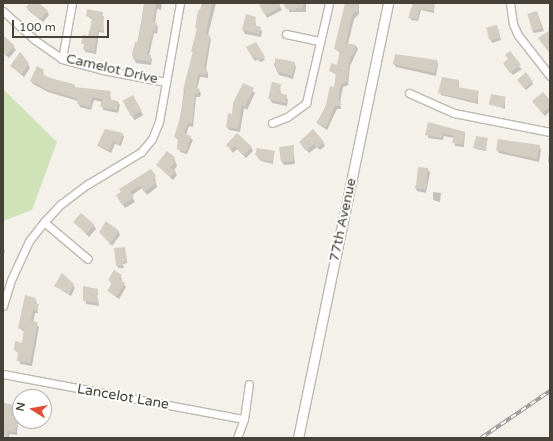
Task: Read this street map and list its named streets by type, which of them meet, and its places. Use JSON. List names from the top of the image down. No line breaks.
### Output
{"streets":{"street":["Camelot Drive","77th Avenue","Lancelot Lane"]},"scale_bar":"100 m","north":"left"}
